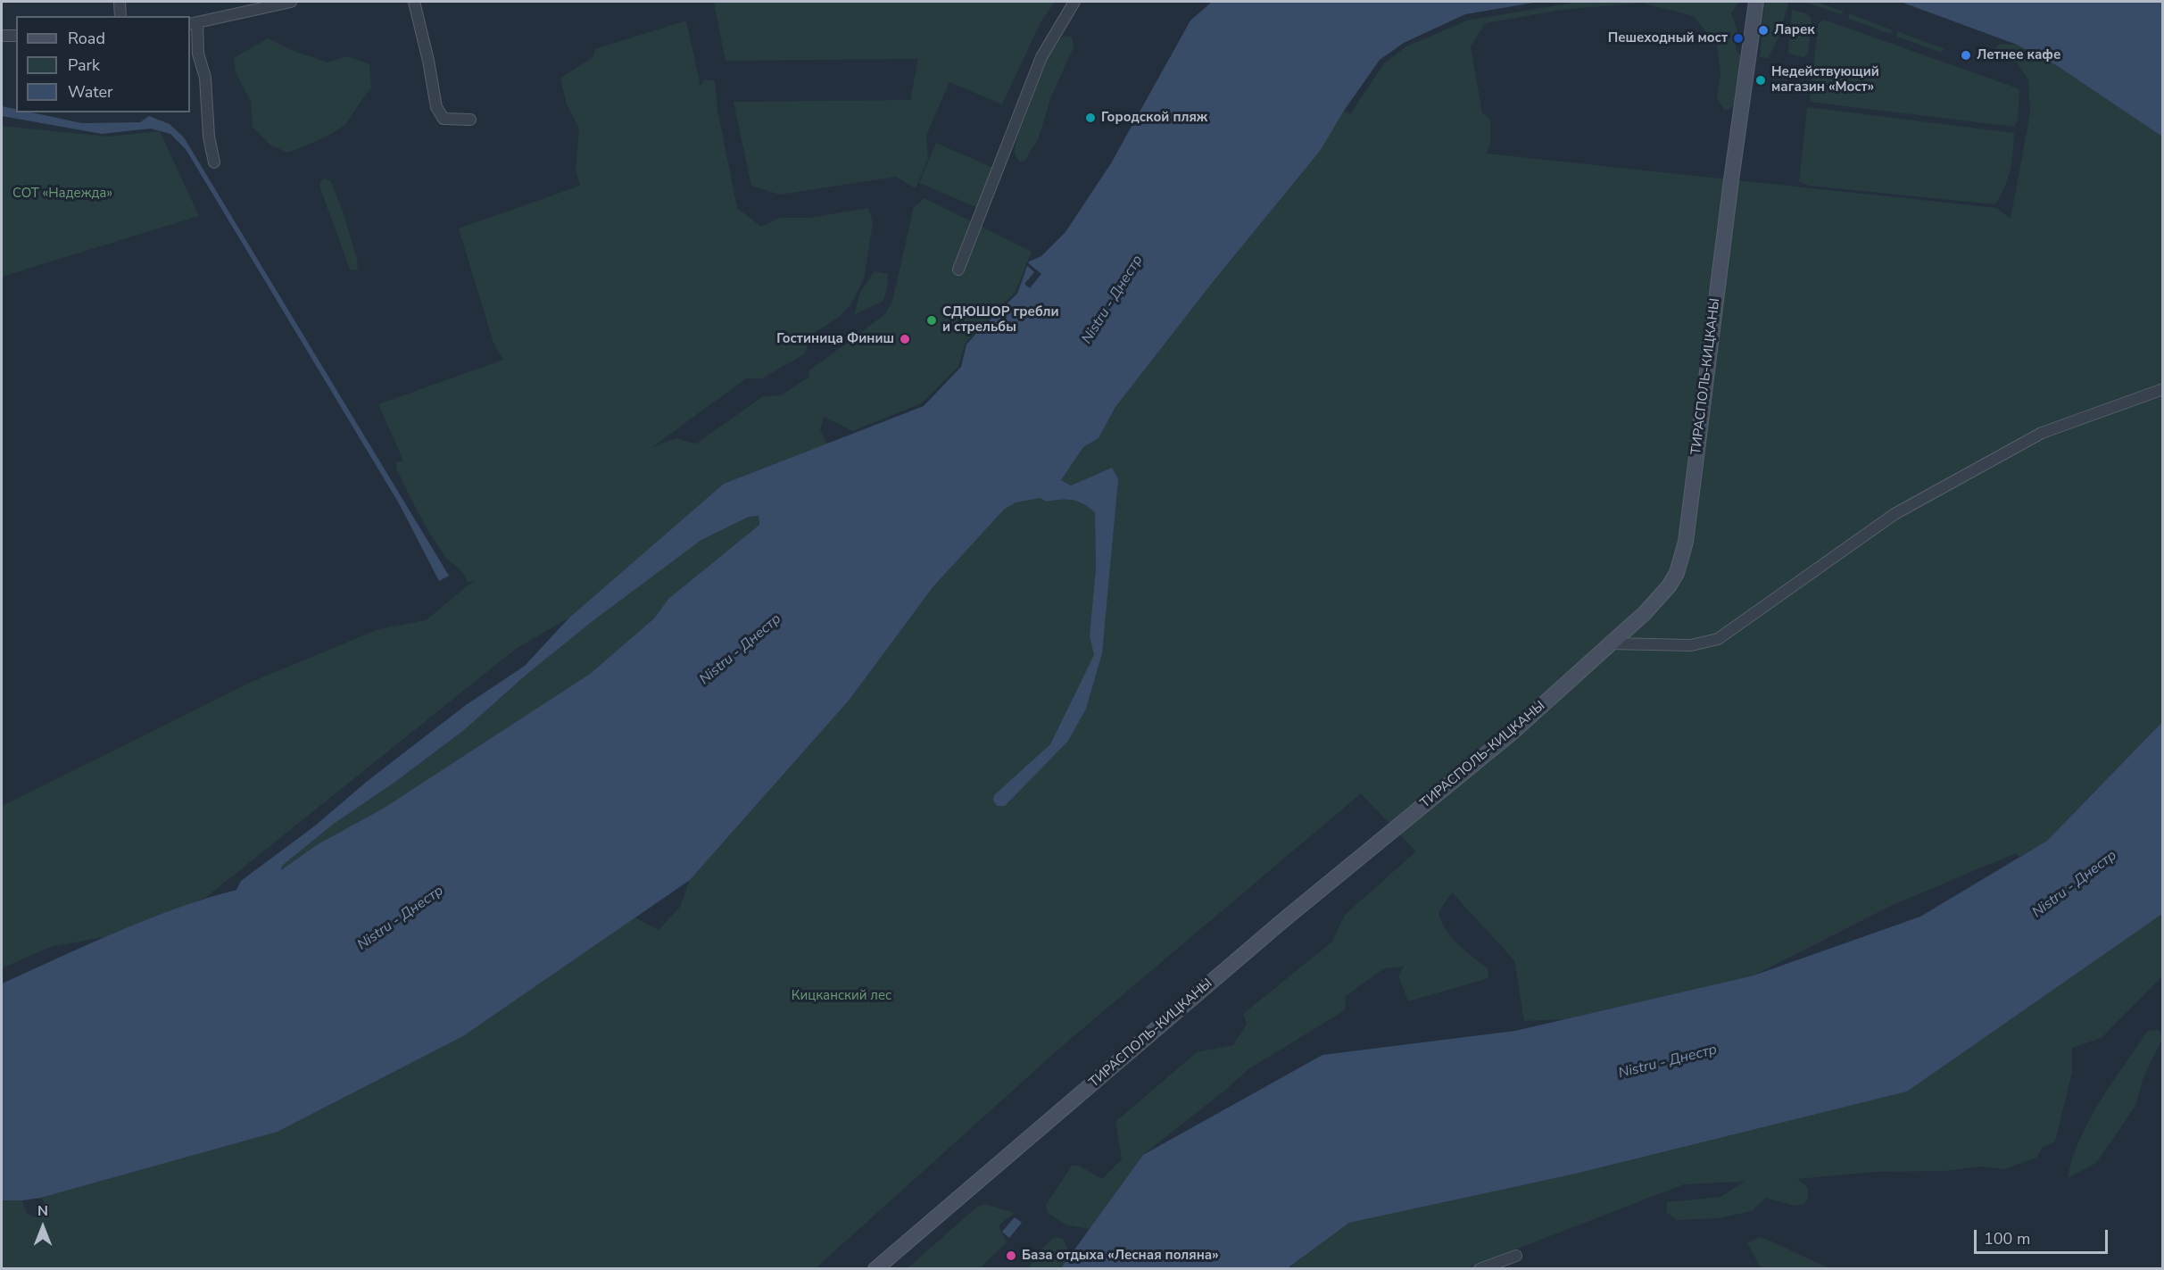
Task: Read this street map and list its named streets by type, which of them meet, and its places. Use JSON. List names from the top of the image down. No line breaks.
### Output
{"streets":{"street":["ТИРАСПОЛЬ-КИЦКАНЫ"]},"water":["Nistru - Днестр"],"parks":["СОТ «Надежда»","Кицканский лес"],"places":["Ларек","Пешеходный мост","Летнее кафе","Недействующий магазин «Мост»","Городской пляж","СДЮШОР гребли и стрельбы","Гостиница Финиш","База отдыха «Лесная поляна»"],"legend":["Road","Park","Water"],"scale_bar":"100 m","north":"top"}
